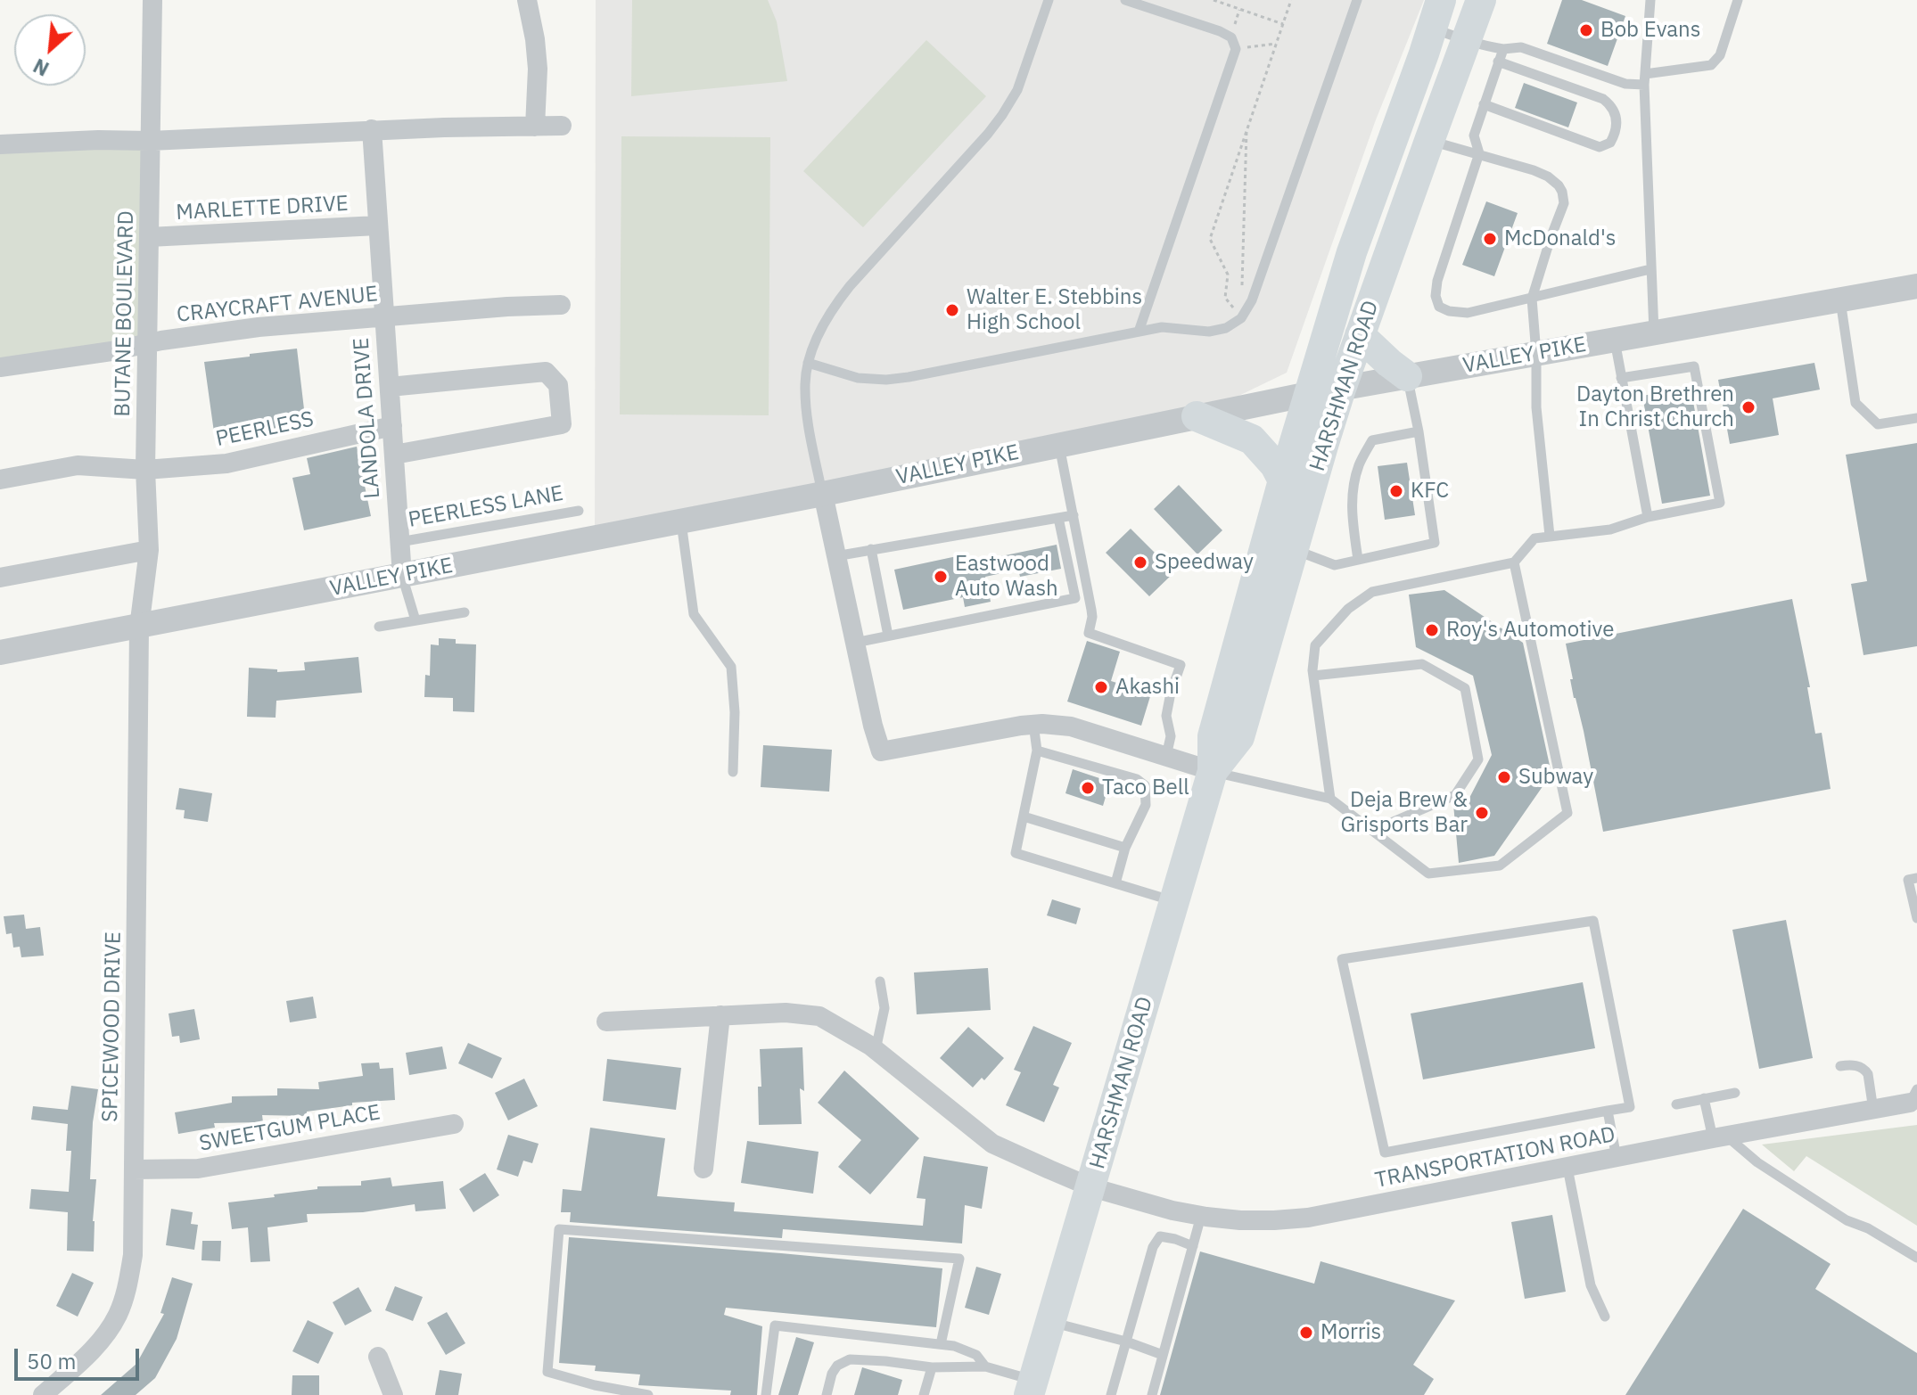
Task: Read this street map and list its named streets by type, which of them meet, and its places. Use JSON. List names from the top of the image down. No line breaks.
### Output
{"streets":{"main road":["HARSHMAN ROAD"],"street":["MARLETTE DRIVE","CRAYCRAFT AVENUE","BUTANE BOULEVARD","VALLEY PIKE","LANDOLA DRIVE","PEERLESS","SPICEWOOD DRIVE","SWEETGUM PLACE","TRANSPORTATION ROAD"],"lane":["PEERLESS LANE"]},"crossings":[["MARLETTE DRIVE","BUTANE BOULEVARD"],["MARLETTE DRIVE","LANDOLA DRIVE"],["CRAYCRAFT AVENUE","BUTANE BOULEVARD"],["CRAYCRAFT AVENUE","LANDOLA DRIVE"],["BUTANE BOULEVARD","VALLEY PIKE"],["BUTANE BOULEVARD","PEERLESS"],["BUTANE BOULEVARD","SPICEWOOD DRIVE"],["VALLEY PIKE","HARSHMAN ROAD"],["VALLEY PIKE","LANDOLA DRIVE"],["VALLEY PIKE","SPICEWOOD DRIVE"],["HARSHMAN ROAD","TRANSPORTATION ROAD"],["LANDOLA DRIVE","PEERLESS"],["LANDOLA DRIVE","PEERLESS LANE"],["SPICEWOOD DRIVE","SWEETGUM PLACE"]],"places":["Bob Evans","McDonald's","Walter E. Stebbins High School","Dayton Brethren In Christ Church","KFC","Speedway","Eastwood Auto Wash","Roy's Automotive","Akashi","Subway","Taco Bell","Deja Brew & Grisports Bar","Morris"],"scale_bar":"50 m","north":"bottom left"}
